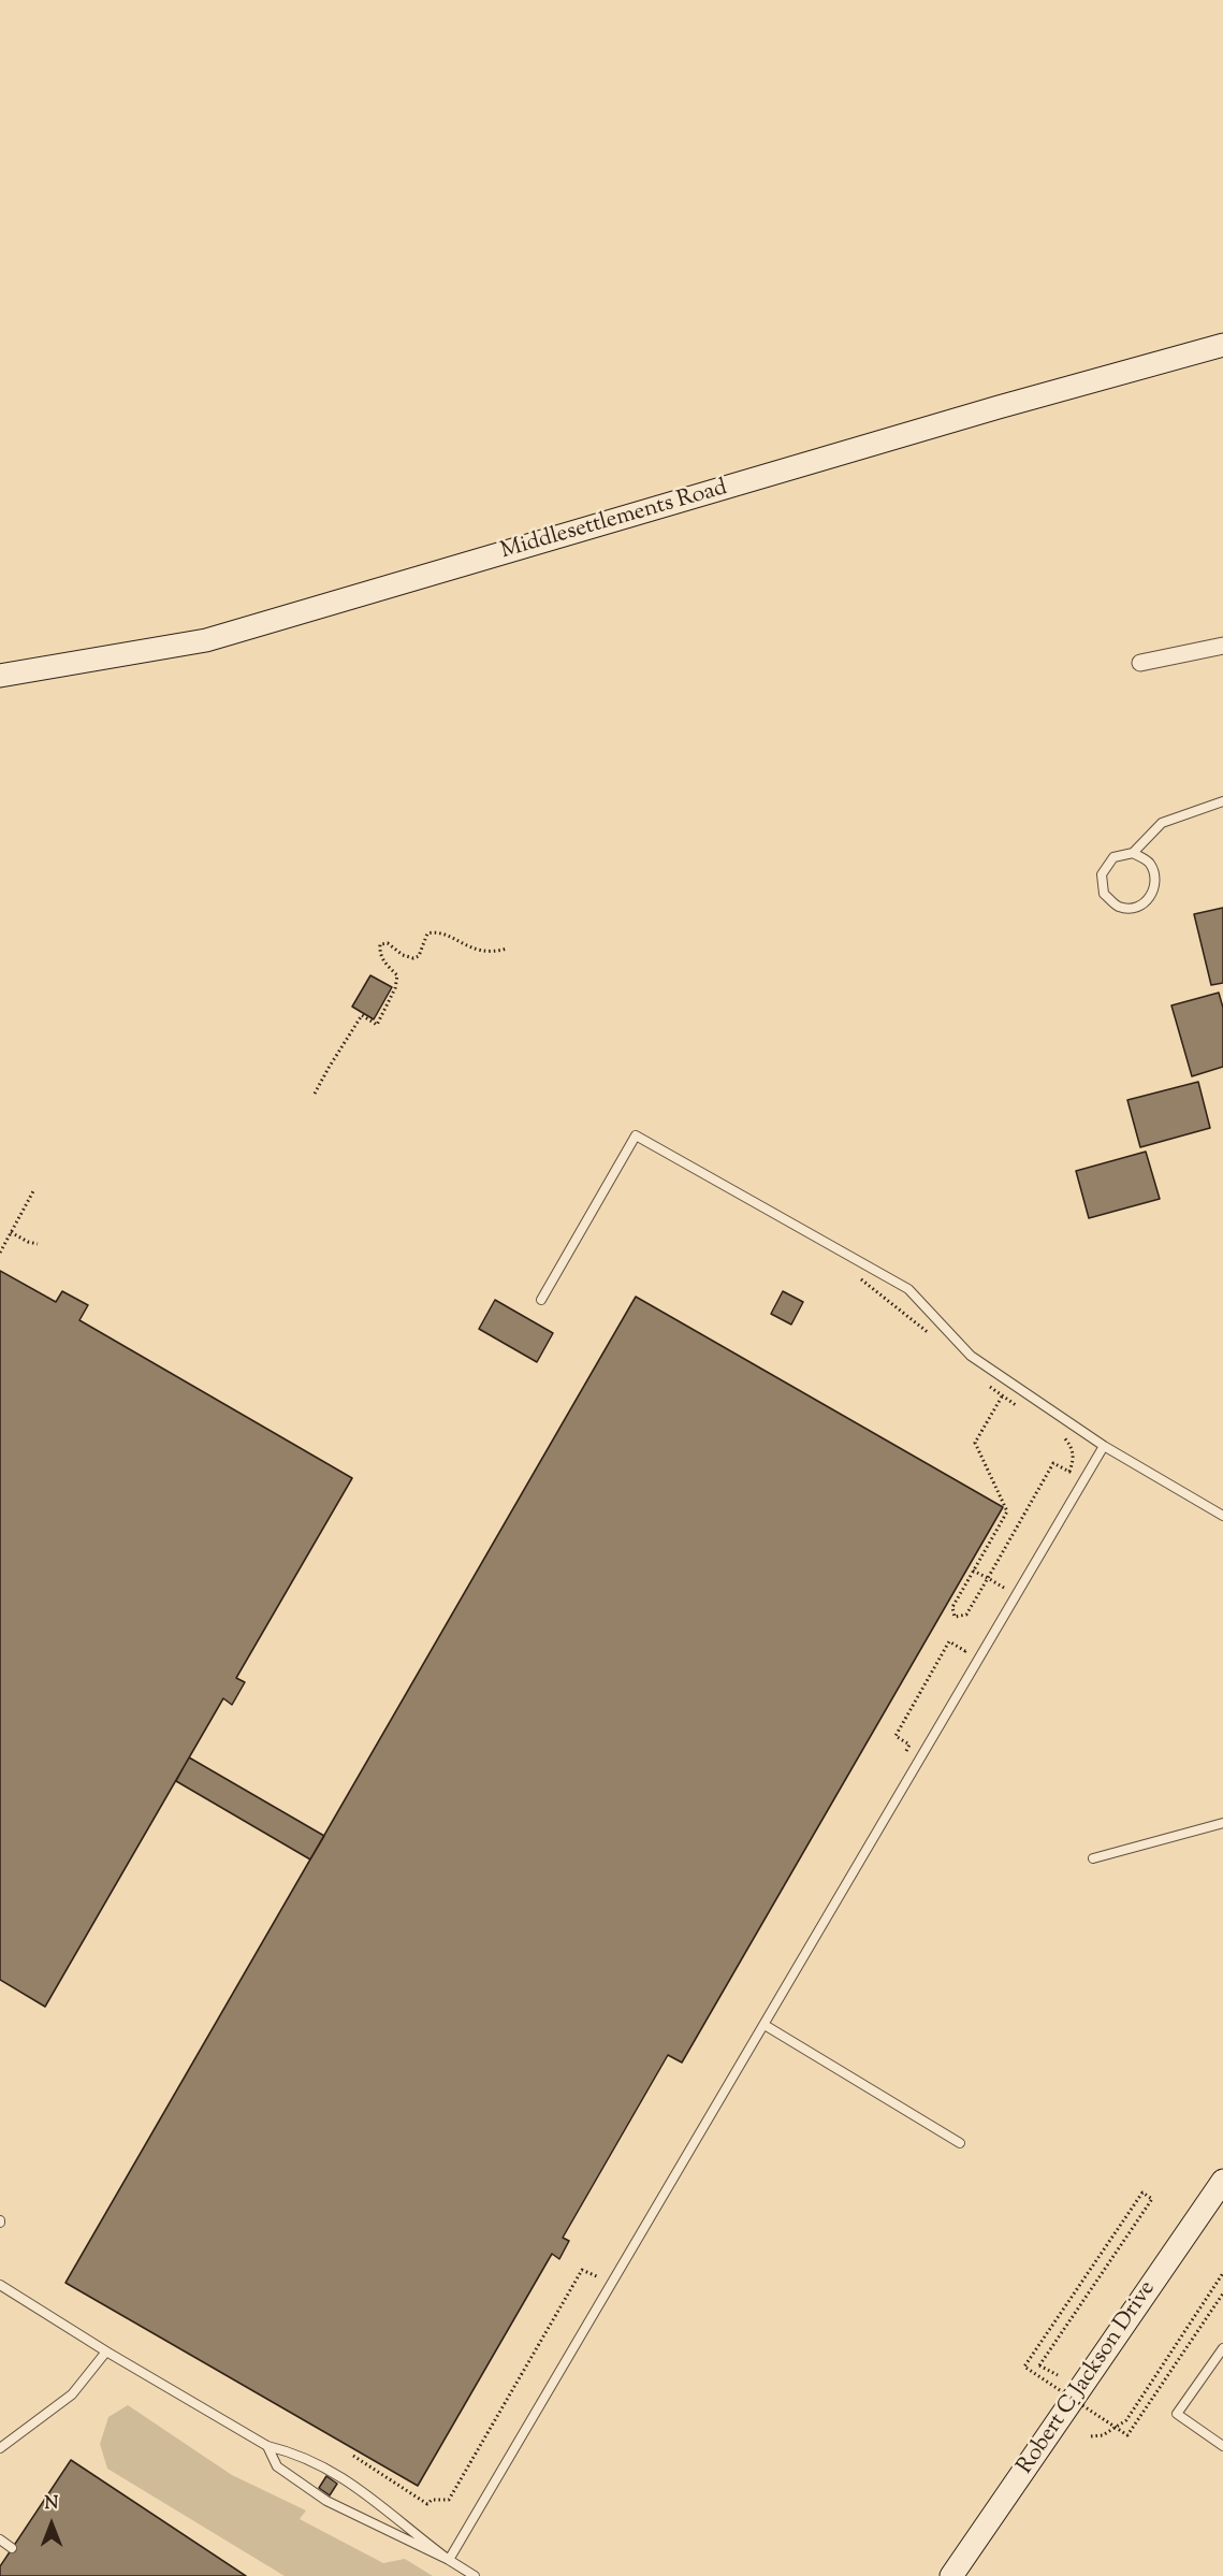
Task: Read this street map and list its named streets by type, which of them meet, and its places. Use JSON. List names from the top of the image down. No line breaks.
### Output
{"streets":{"street":["Middlesettlements Road","Robert C Jackson Drive"]},"north":"top"}
